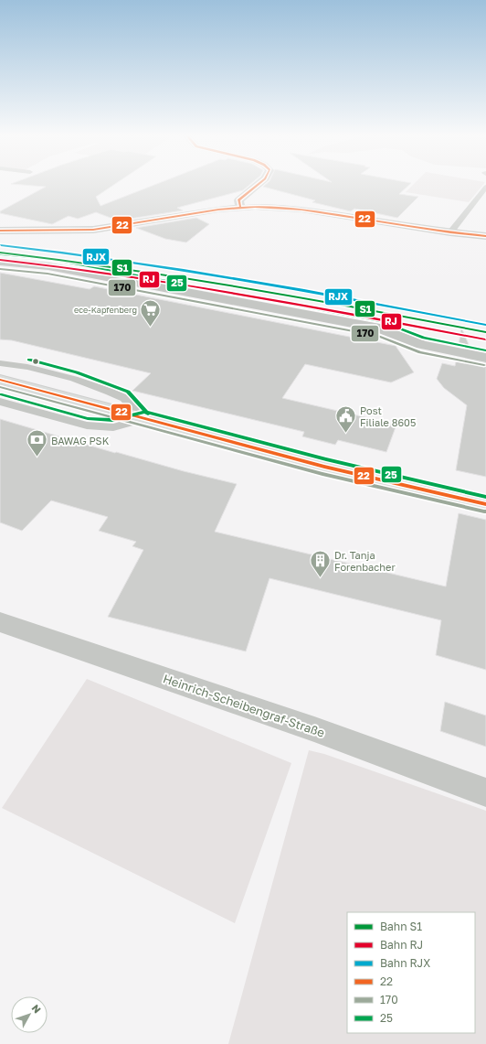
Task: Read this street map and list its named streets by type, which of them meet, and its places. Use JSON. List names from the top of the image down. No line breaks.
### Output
{"streets":{"street":["Heinrich-Scheibengraf-Straße"]},"places":{"supermarket":["ece-Kapfenberg"],"public building":["Post Filiale 8605"],"bank":["BAWAG PSK"],"building":["Dr. Tanja Forenbacher"]},"lines":["transit line 22","rail line RJX","rail line S1","transit line 25","rail line RJ","transit line 170"],"legend":["Bahn S1","Bahn RJ","Bahn RJX","22","170","25"],"north":"top right"}
